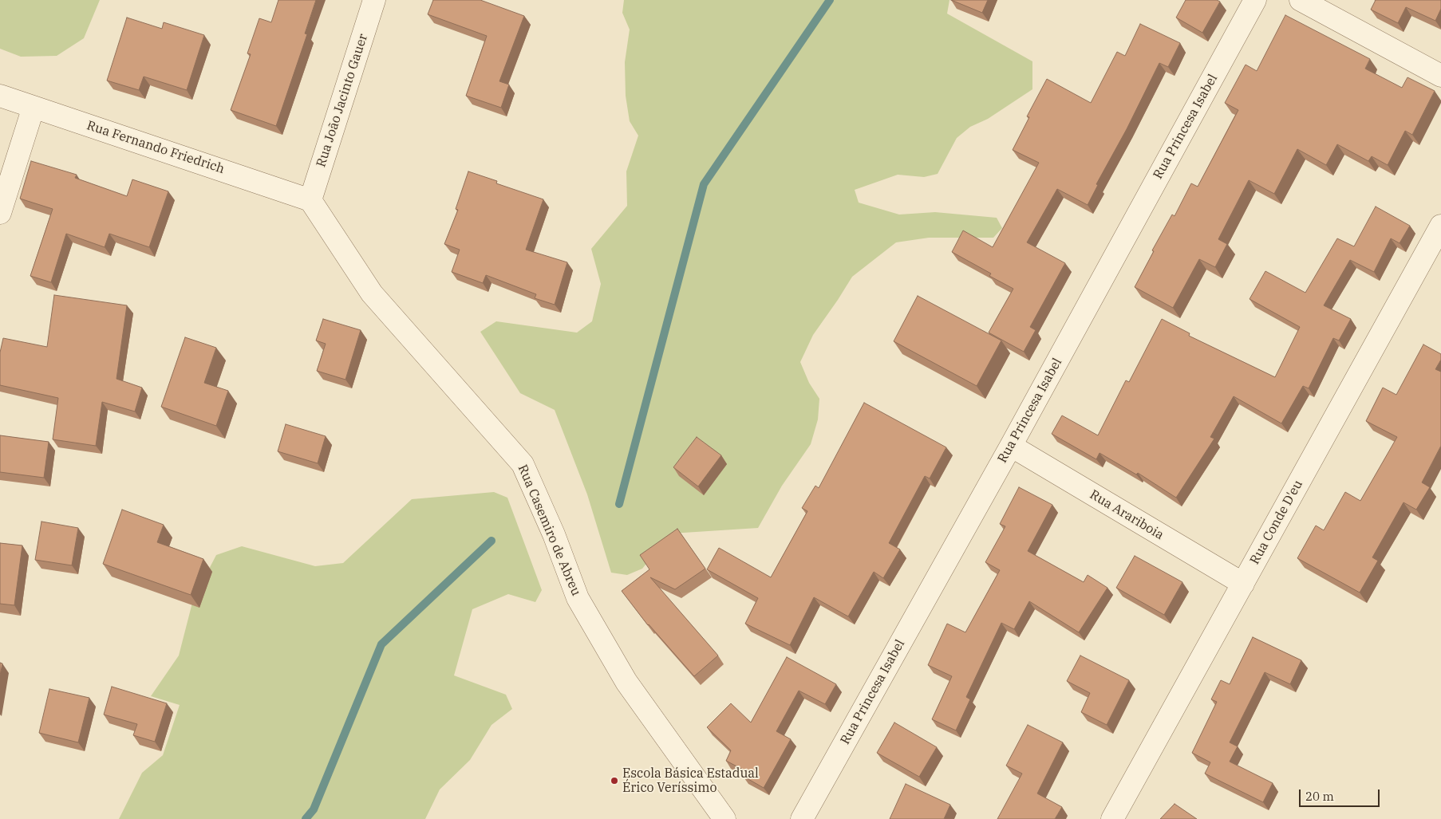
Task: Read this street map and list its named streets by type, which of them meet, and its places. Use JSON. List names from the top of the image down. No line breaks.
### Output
{"streets":{"street":["Rua João Jacinto Gauer","Rua Princesa Isabel","Rua Fernando Friedrich","Rua Arariboia","Rua Conde D'eu","Rua Casemiro de Abreu"]},"crossings":[["Rua João Jacinto Gauer","Rua Fernando Friedrich"],["Rua João Jacinto Gauer","Rua Casemiro de Abreu"],["Rua Princesa Isabel","Rua Arariboia"],["Rua Fernando Friedrich","Rua Casemiro de Abreu"],["Rua Arariboia","Rua Conde D'eu"]],"places":["Escola Básica Estadual Érico Veríssimo"],"scale_bar":"20 m"}
